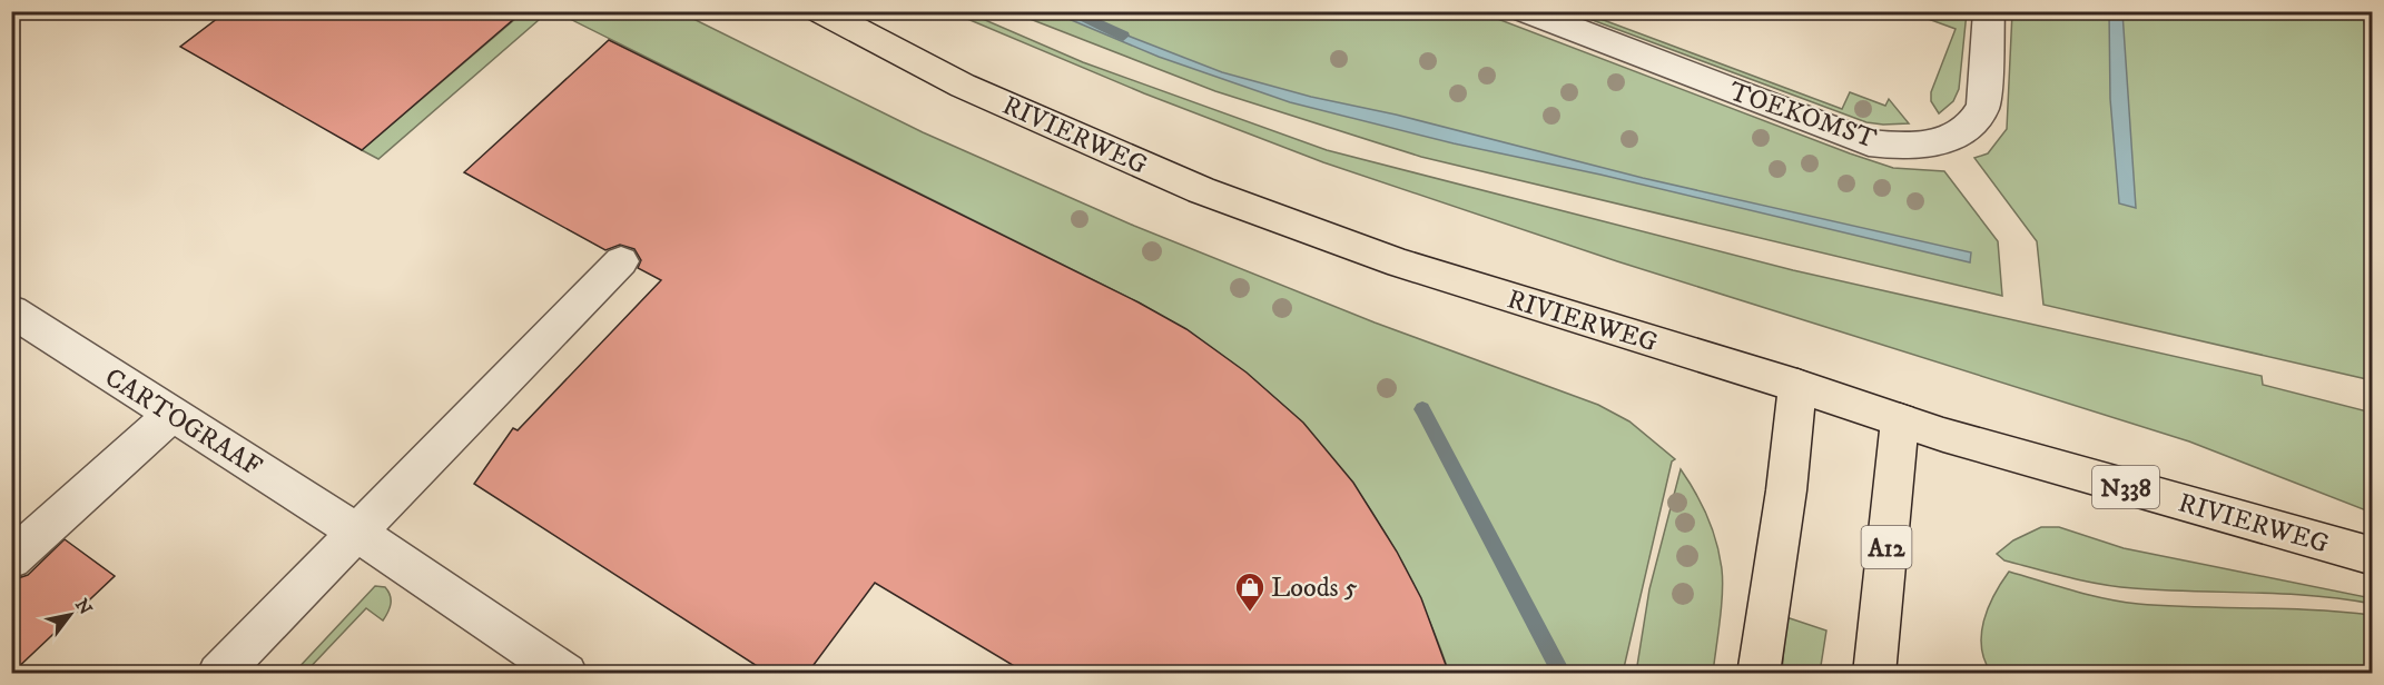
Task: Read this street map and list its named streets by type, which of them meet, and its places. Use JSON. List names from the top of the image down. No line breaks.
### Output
{"streets":{"main road":["RIVIERWEG","N338","A12"],"street":["TOEKOMST","CARTOGRAAF"]},"crossings":[["RIVIERWEG","A12"]],"places":{"shop":["Loods 5"]},"north":"top right"}
